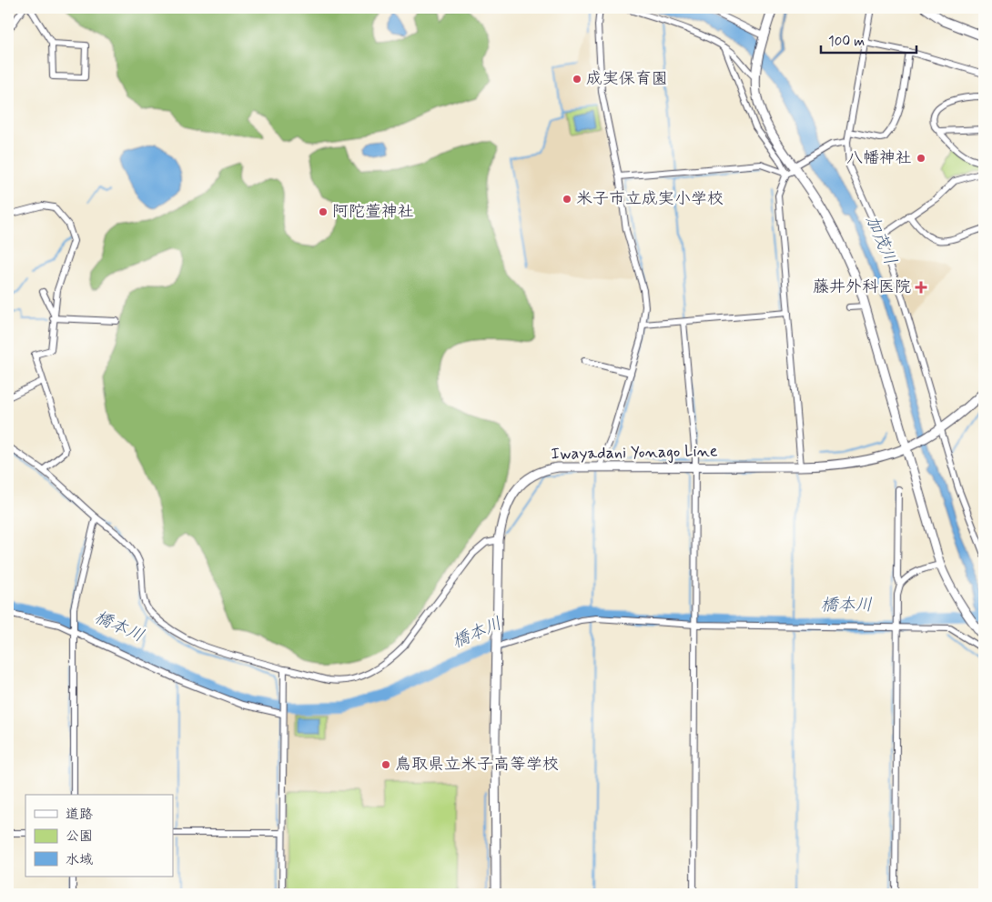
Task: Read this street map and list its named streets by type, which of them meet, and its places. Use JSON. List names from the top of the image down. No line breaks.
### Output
{"streets":{"main road":["Iwayadani Yonago Line"]},"water":["加茂川","橋本川"],"places":{"other":["成実保育園","八幡神社","米子市立成実小学校","阿陀萱神社","鳥取県立米子高等学校"],"health":["藤井外科医院"]},"legend":["道路","公園","水域"],"scale_bar":"100 m"}
